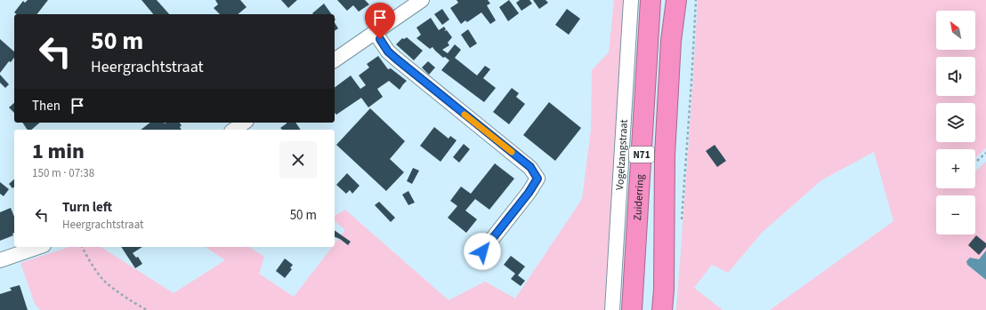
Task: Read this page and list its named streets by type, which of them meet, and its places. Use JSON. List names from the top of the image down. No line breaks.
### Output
{"streets":{"highway":["N71","Zuiderring"],"street":["Vogelzangstraat"]},"north":"top left","page":{"map_buttons":["+","−"],"turn":["50 m","Heergrachtstraat"],"then":"Then","heading":["1 min","150 m · 07:38"],"list":[{"name":"Turn left","note":"Heergrachtstraat","value":"50 m"}]}}
